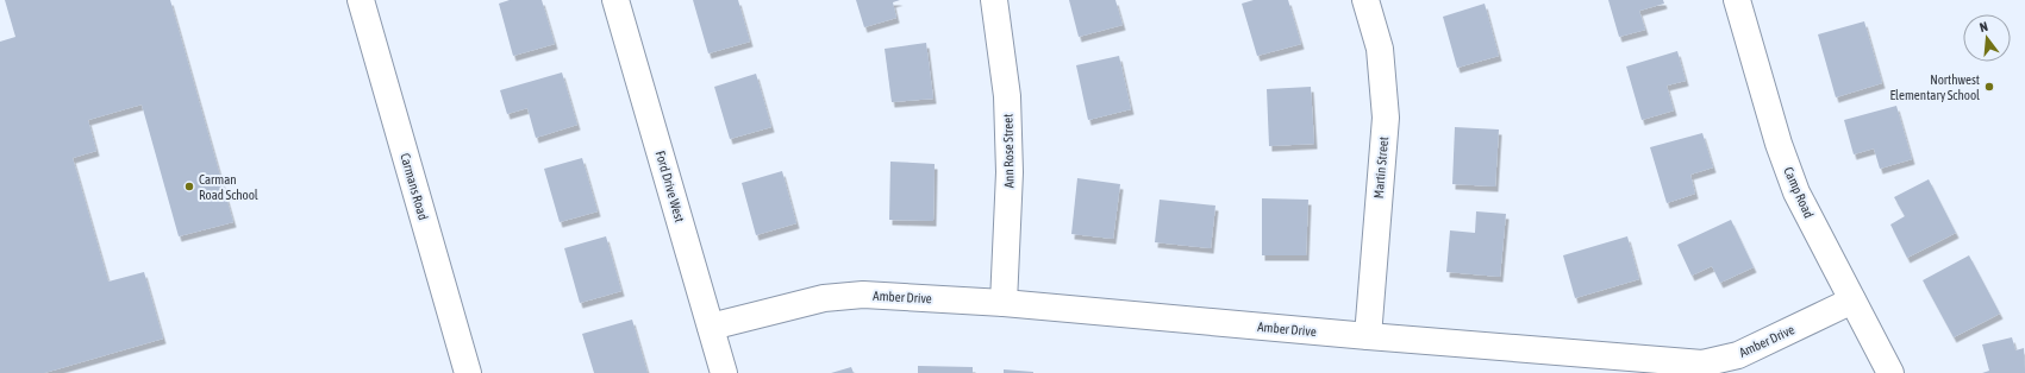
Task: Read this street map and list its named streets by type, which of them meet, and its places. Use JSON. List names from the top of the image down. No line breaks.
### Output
{"streets":{"street":["Ann Rose Street","Martin Street","Carmans Road","Ford Drive West","Camp Road","Amber Drive"]},"crossings":[["Ann Rose Street","Amber Drive"],["Martin Street","Amber Drive"],["Ford Drive West","Amber Drive"],["Camp Road","Amber Drive"]],"places":["Northwest Elementary School","Carman Road School"],"north":"top"}
